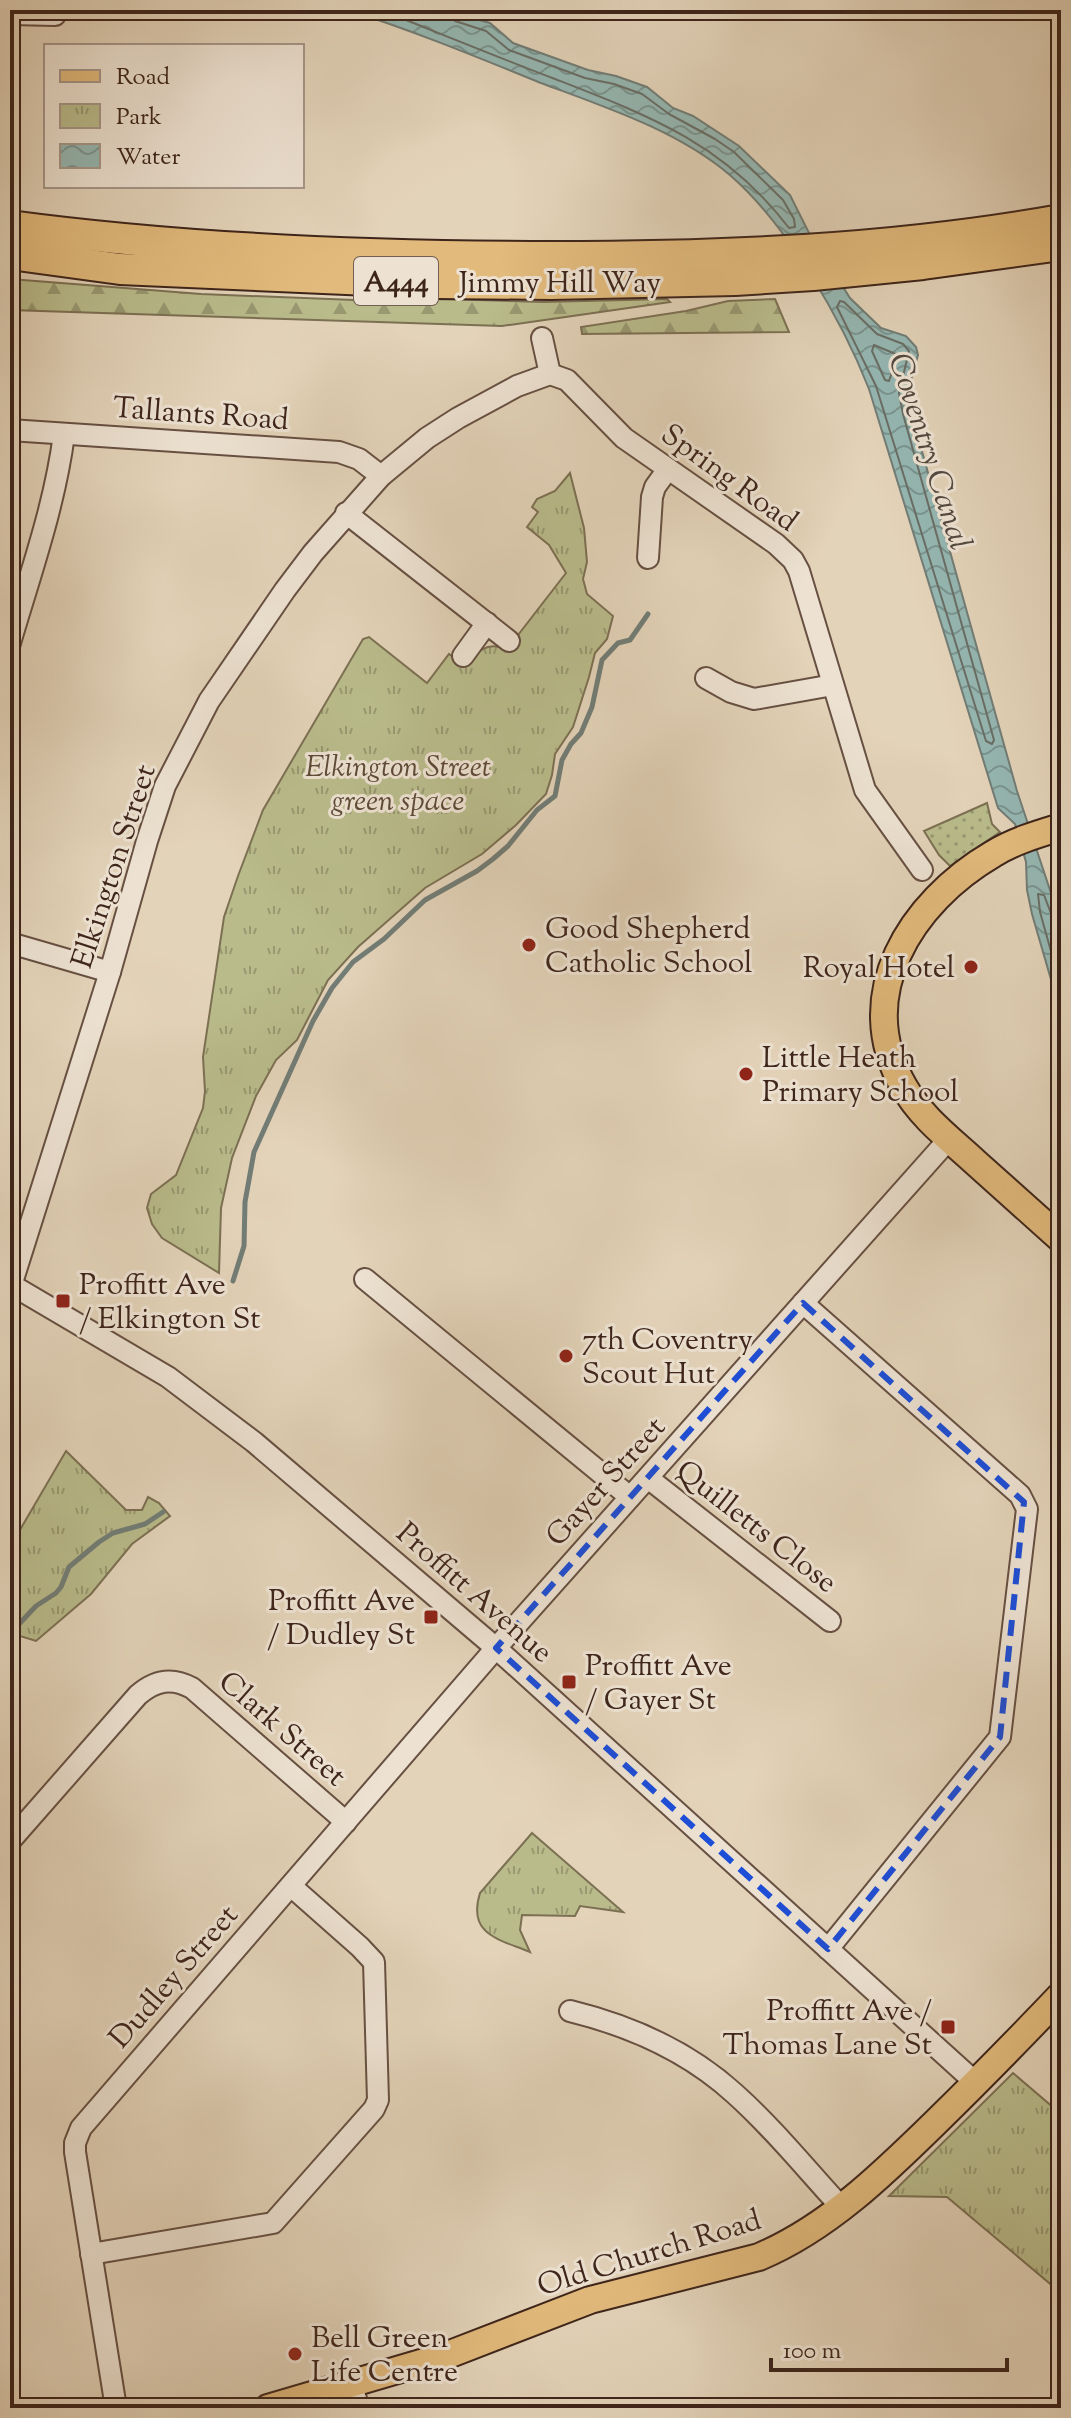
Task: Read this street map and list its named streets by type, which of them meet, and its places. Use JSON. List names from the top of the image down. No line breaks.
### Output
{"streets":{"highway":["A444","Jimmy Hill Way"],"main road":["Old Church Road"],"street":["Tallants Road","Spring Road","Elkington Street","Gayer Street","Quilletts Close","Proffitt Avenue","Clark Street","Dudley Street"]},"crossings":[["Tallants Road","Elkington Street"],["Spring Road","Elkington Street"],["Elkington Street","Proffitt Avenue"],["Gayer Street","Quilletts Close"],["Gayer Street","Proffitt Avenue"],["Gayer Street","Dudley Street"],["Proffitt Avenue","Dudley Street"],["Proffitt Avenue","Old Church Road"],["Clark Street","Dudley Street"]],"water":["Coventry Canal"],"parks":["Elkington Street green space"],"places":{"other":["Good Shepherd Catholic School","Royal Hotel","Little Heath Primary School","7th Coventry Scout Hut","Bell Green Life Centre"],"transit":["Proffitt Ave / Elkington St","Proffitt Ave / Dudley St","Proffitt Ave / Gayer St","Proffitt Ave / Thomas Lane St"]},"legend":["Road","Park","Water"],"scale_bar":"100 m"}
